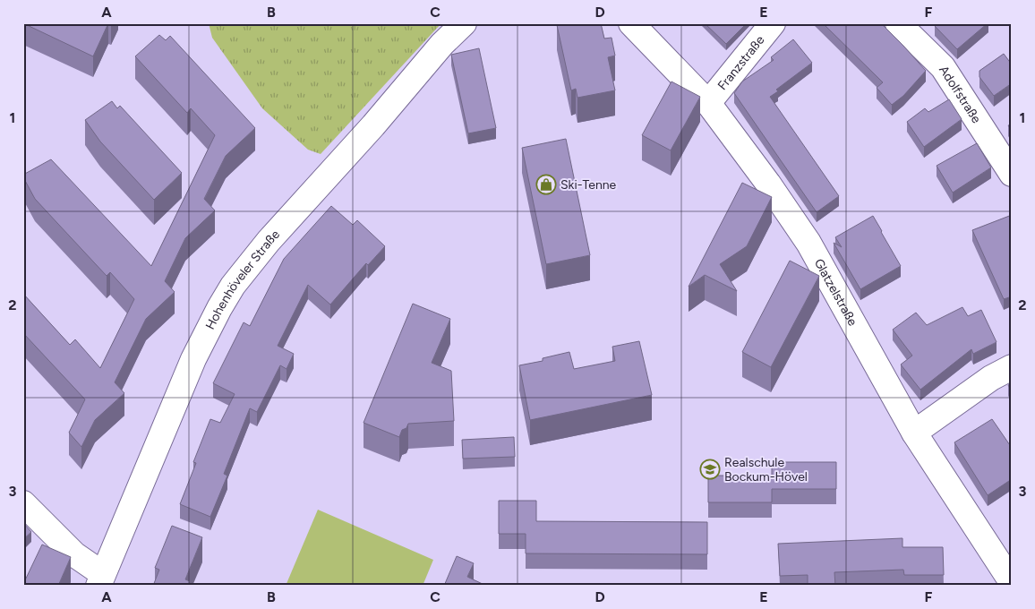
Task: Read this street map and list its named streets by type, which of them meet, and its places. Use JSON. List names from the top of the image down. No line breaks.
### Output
{"streets":{"street":["Franzstraße","Adolfstraße","Hohenhöveler Straße","Glatzelstraße"]},"crossings":[["Franzstraße","Glatzelstraße"]],"places":{"shop":["Ski-Tenne"],"school or university":["Realschule Bockum-Hövel"]},"grid":{"columns":["A","B","C","D","E","F"],"rows":["1","2","3"]}}
